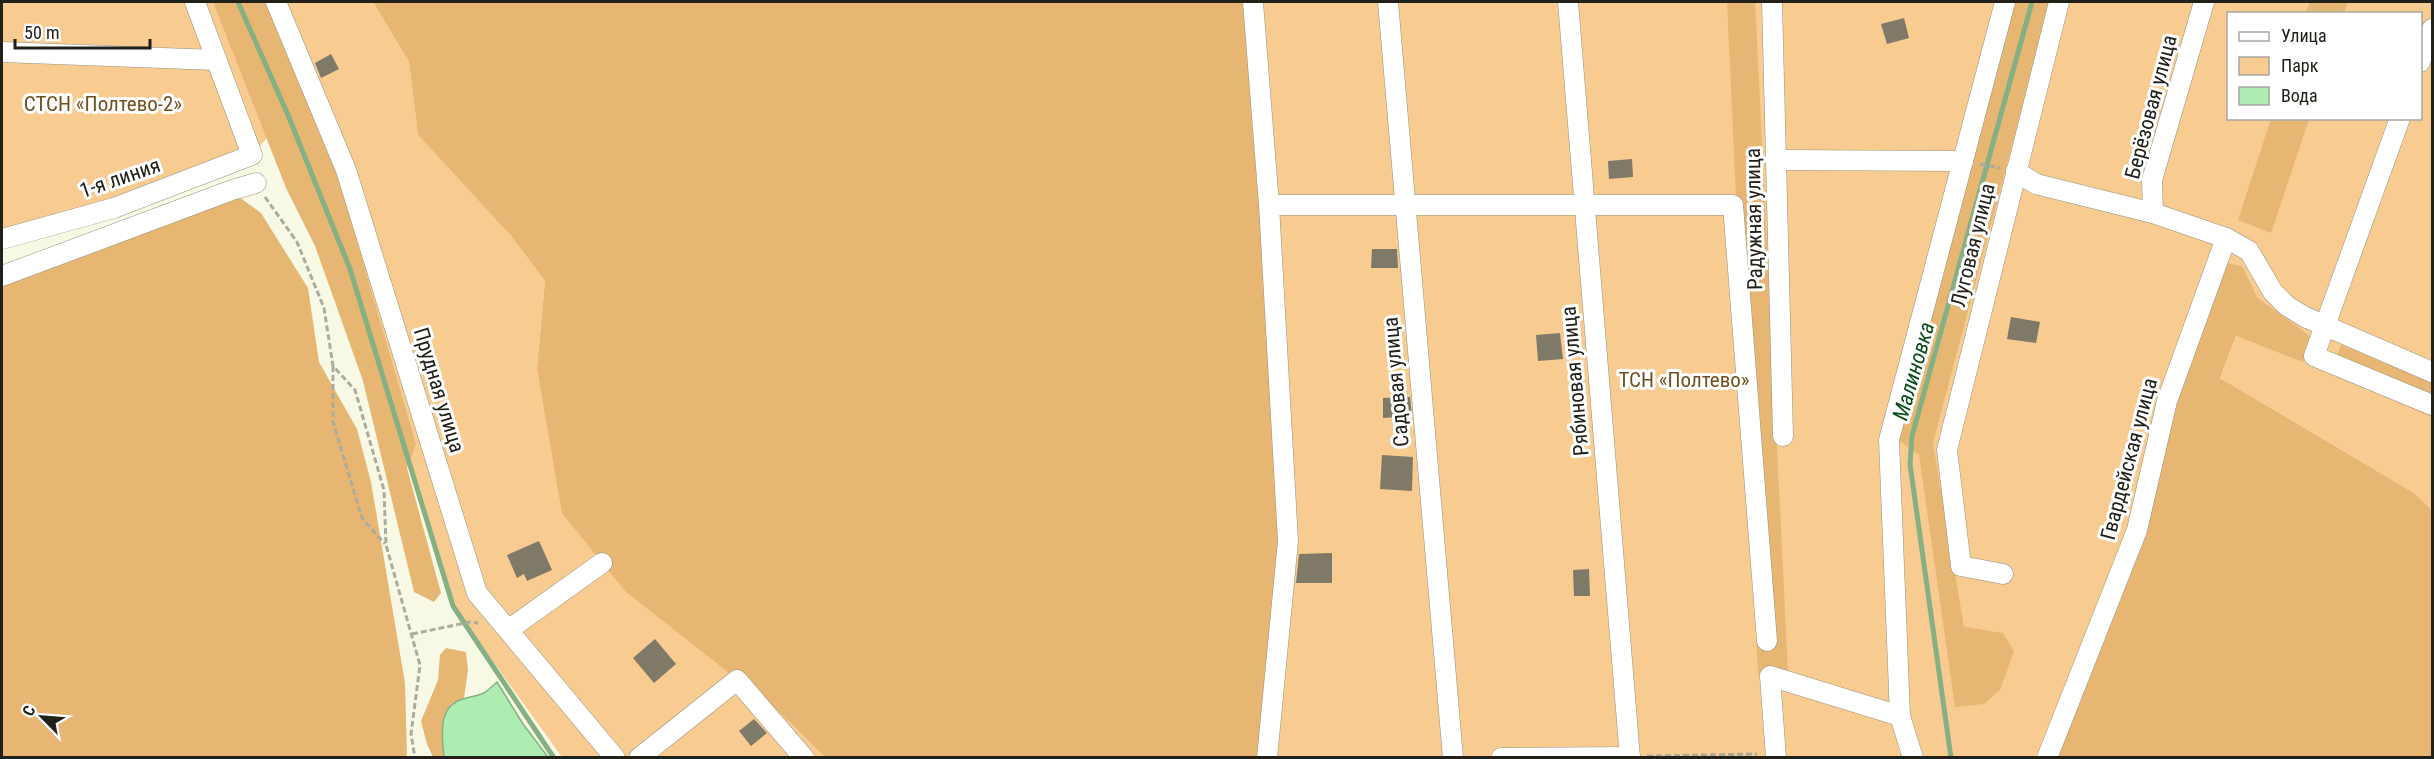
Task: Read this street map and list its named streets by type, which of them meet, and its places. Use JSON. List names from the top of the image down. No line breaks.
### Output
{"streets":{"street":["Берёзовая улица","1-я линия","Радужная улица","Луговая улица","Рябиновая улица","Садовая улица","Прудная улица","Гвардейская улица"]},"water":["Малиновка"],"parks":["СТСН «Полтево-2»","ТСН «Полтево»"],"legend":["Улица","Парк","Вода"],"scale_bar":"50 m","north":"top left"}
